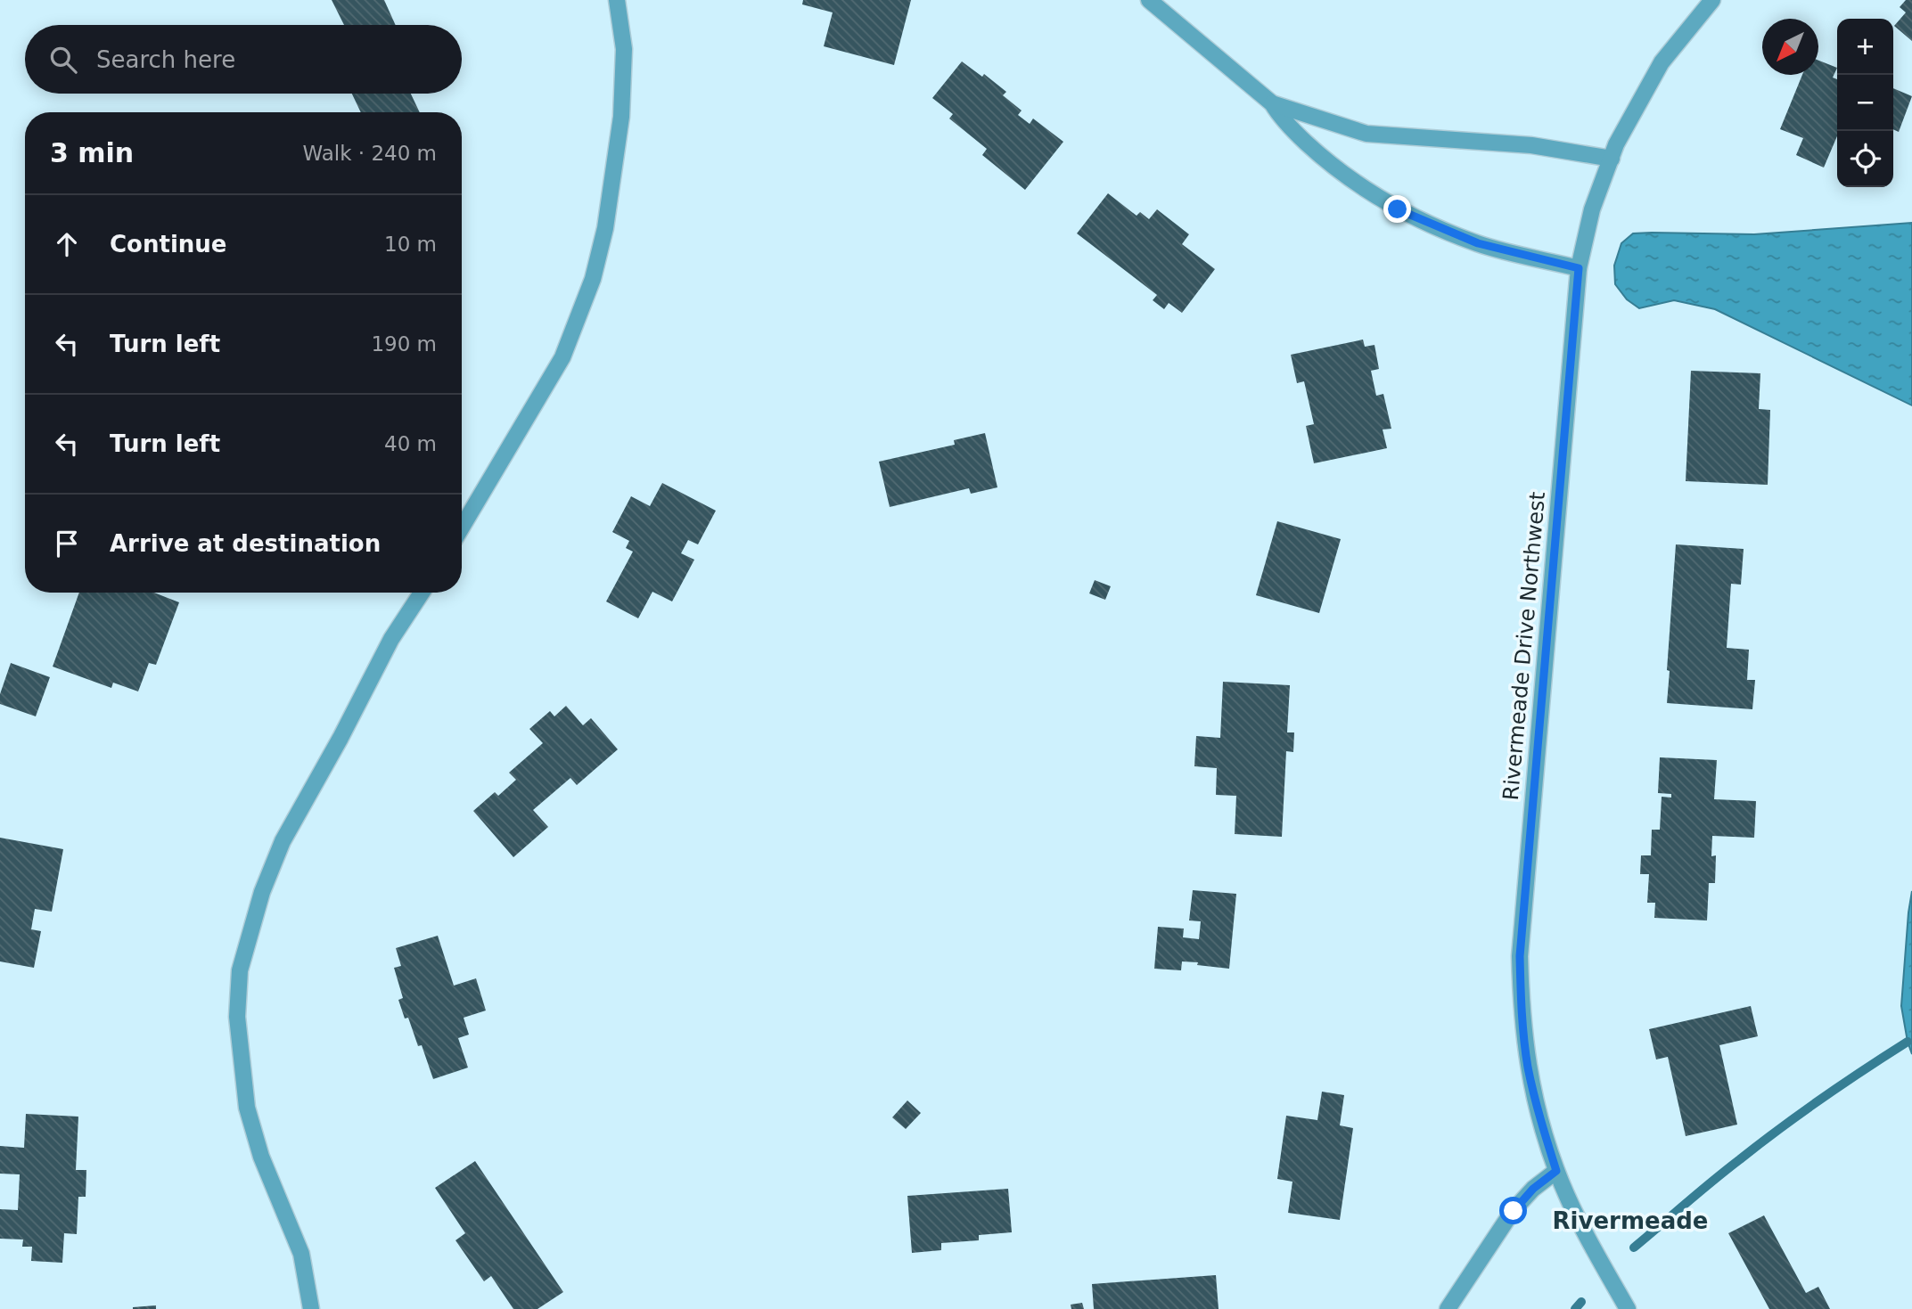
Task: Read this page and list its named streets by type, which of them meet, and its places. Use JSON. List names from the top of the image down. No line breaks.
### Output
{"streets":{"street":["Rivermeade Drive Northwest"]},"districts":["Rivermeade"],"north":"bottom left","page":{"map_buttons":["+","−"],"search":"Search here","heading":["3 min","Walk · 240 m"],"list":[["Continue","10 m"],["Turn left","190 m"],["Turn left","40 m"],"Arrive at destination"]}}
